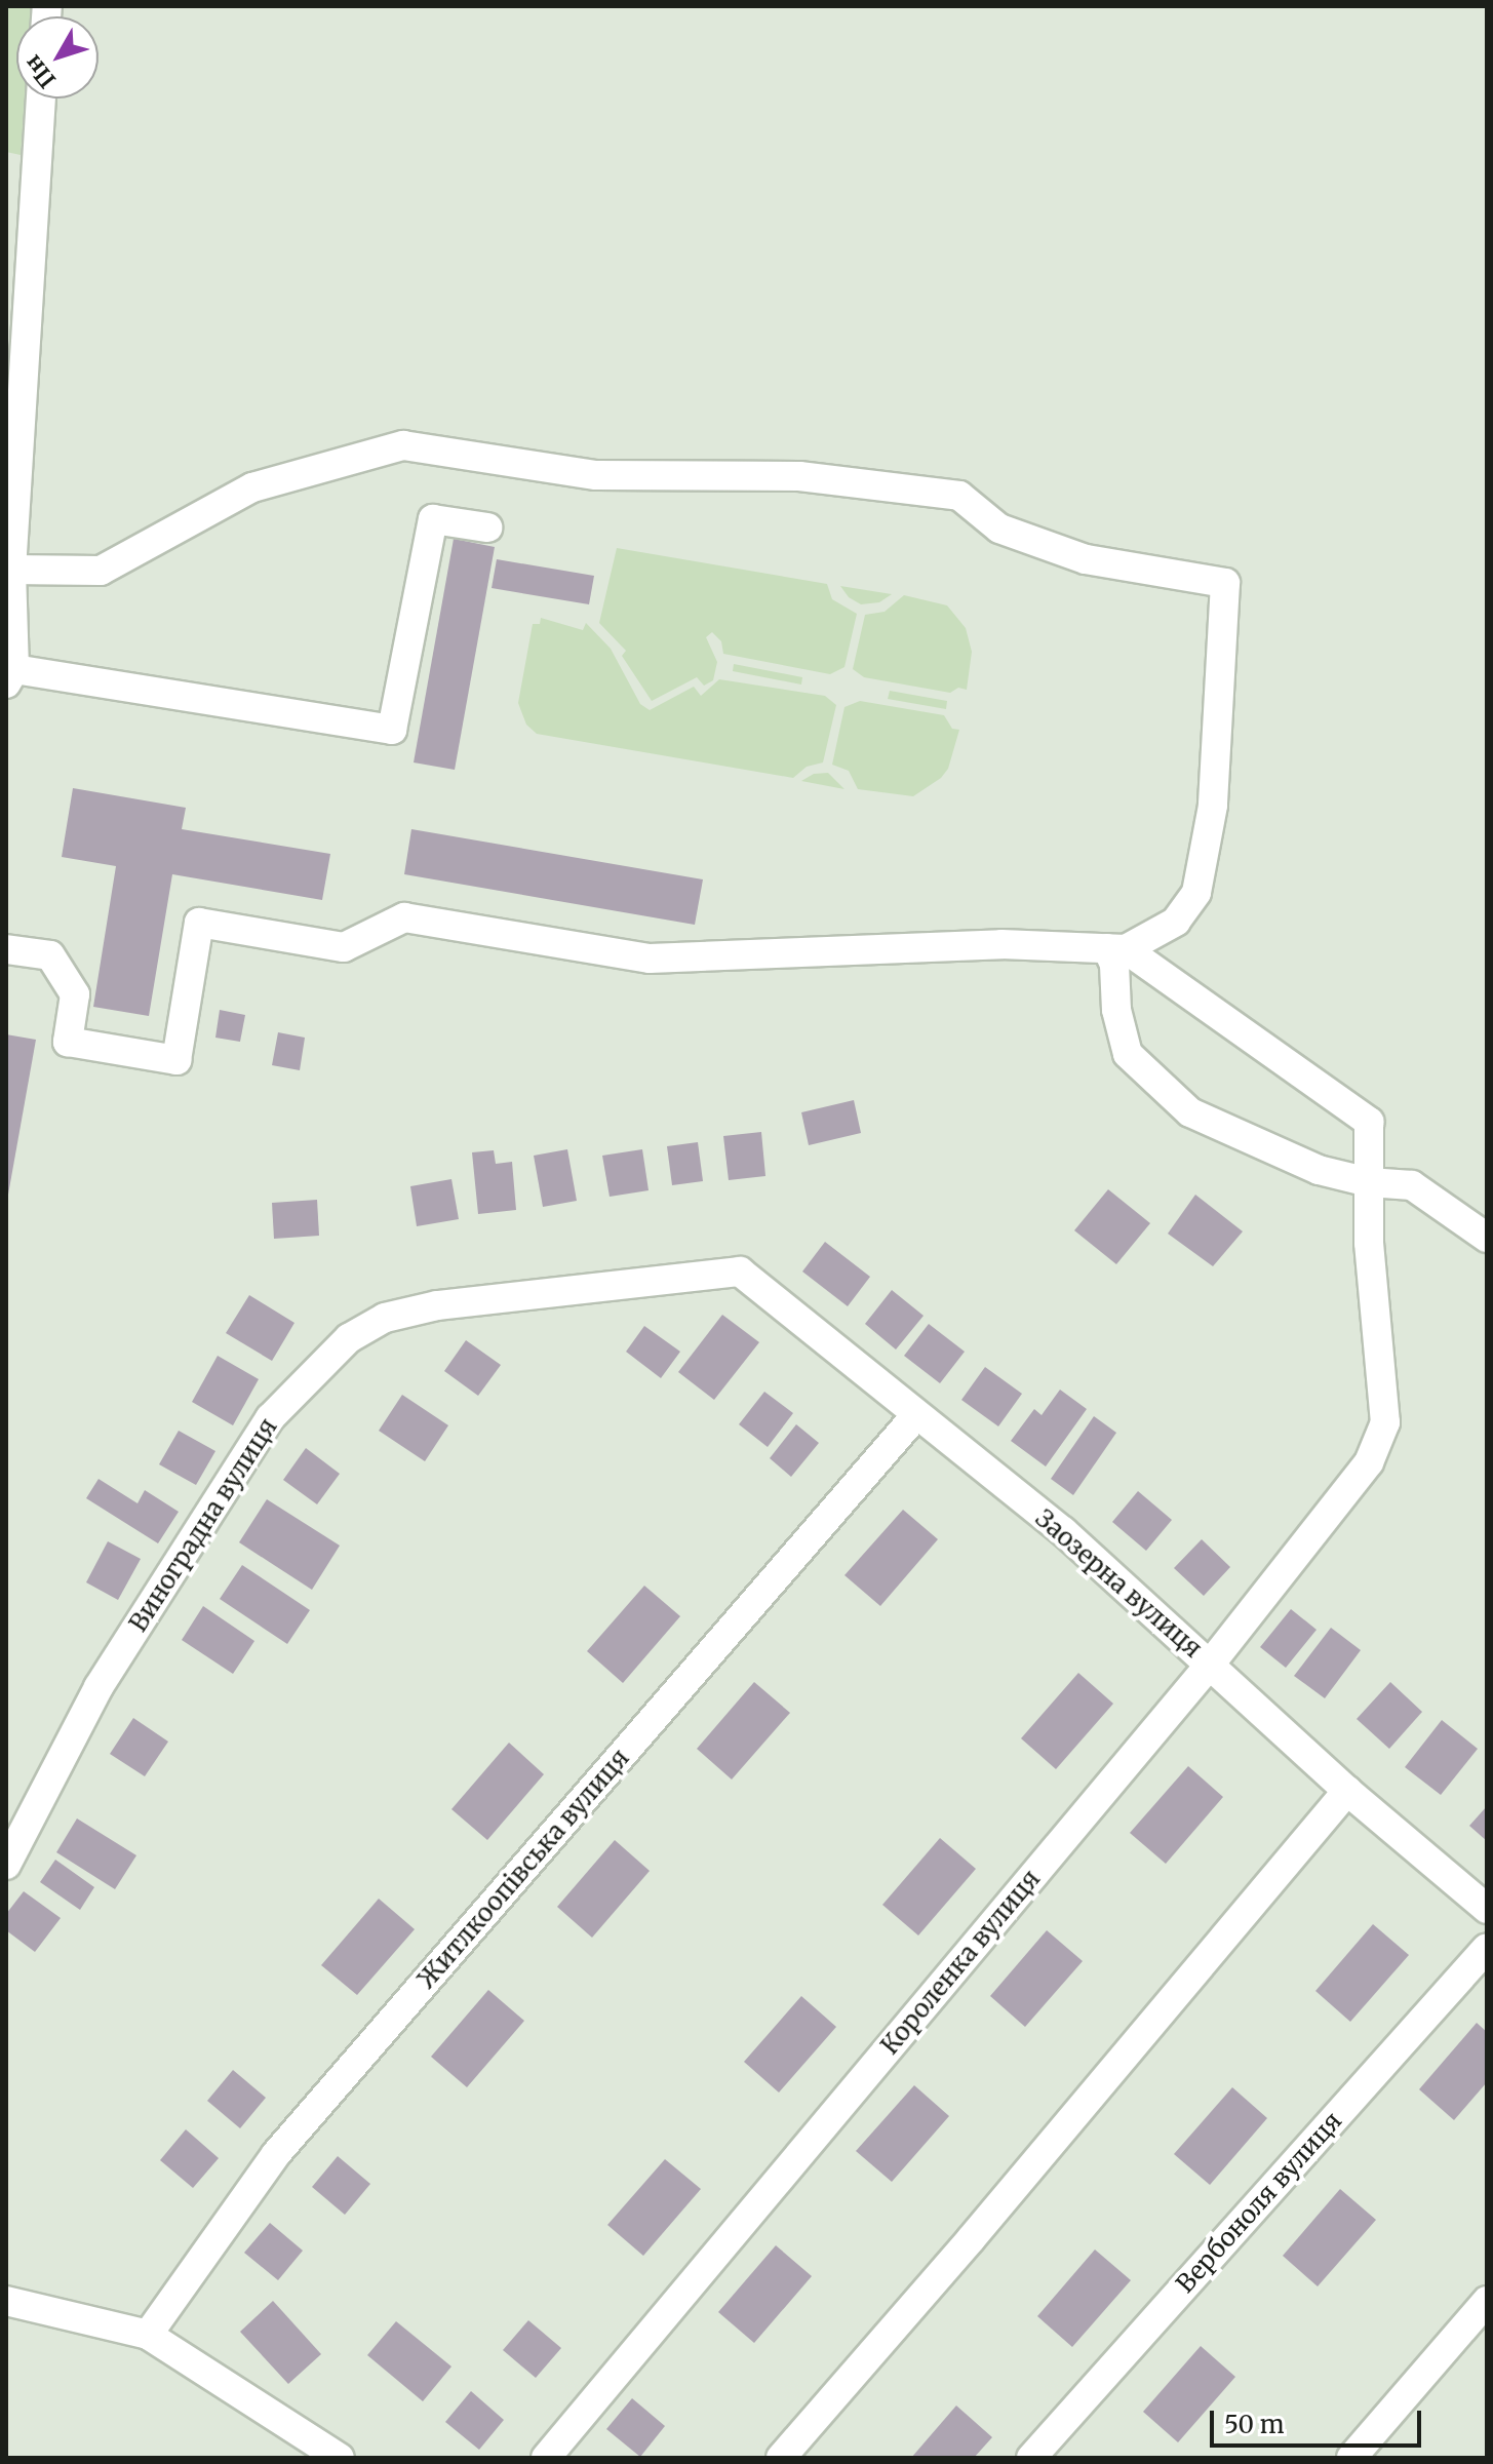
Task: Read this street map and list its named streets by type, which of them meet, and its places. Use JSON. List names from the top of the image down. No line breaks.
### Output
{"streets":{"street":["Виноградна вулиця","Заозерна вулиця","Житлкоопівська вулиця","Короленка вулиця","Вербоноля вулиця"]},"crossings":[["Виноградна вулиця","Заозерна вулиця"],["Заозерна вулиця","Житлкоопівська вулиця"],["Заозерна вулиця","Короленка вулиця"]],"scale_bar":"50 m","north":"bottom left"}
